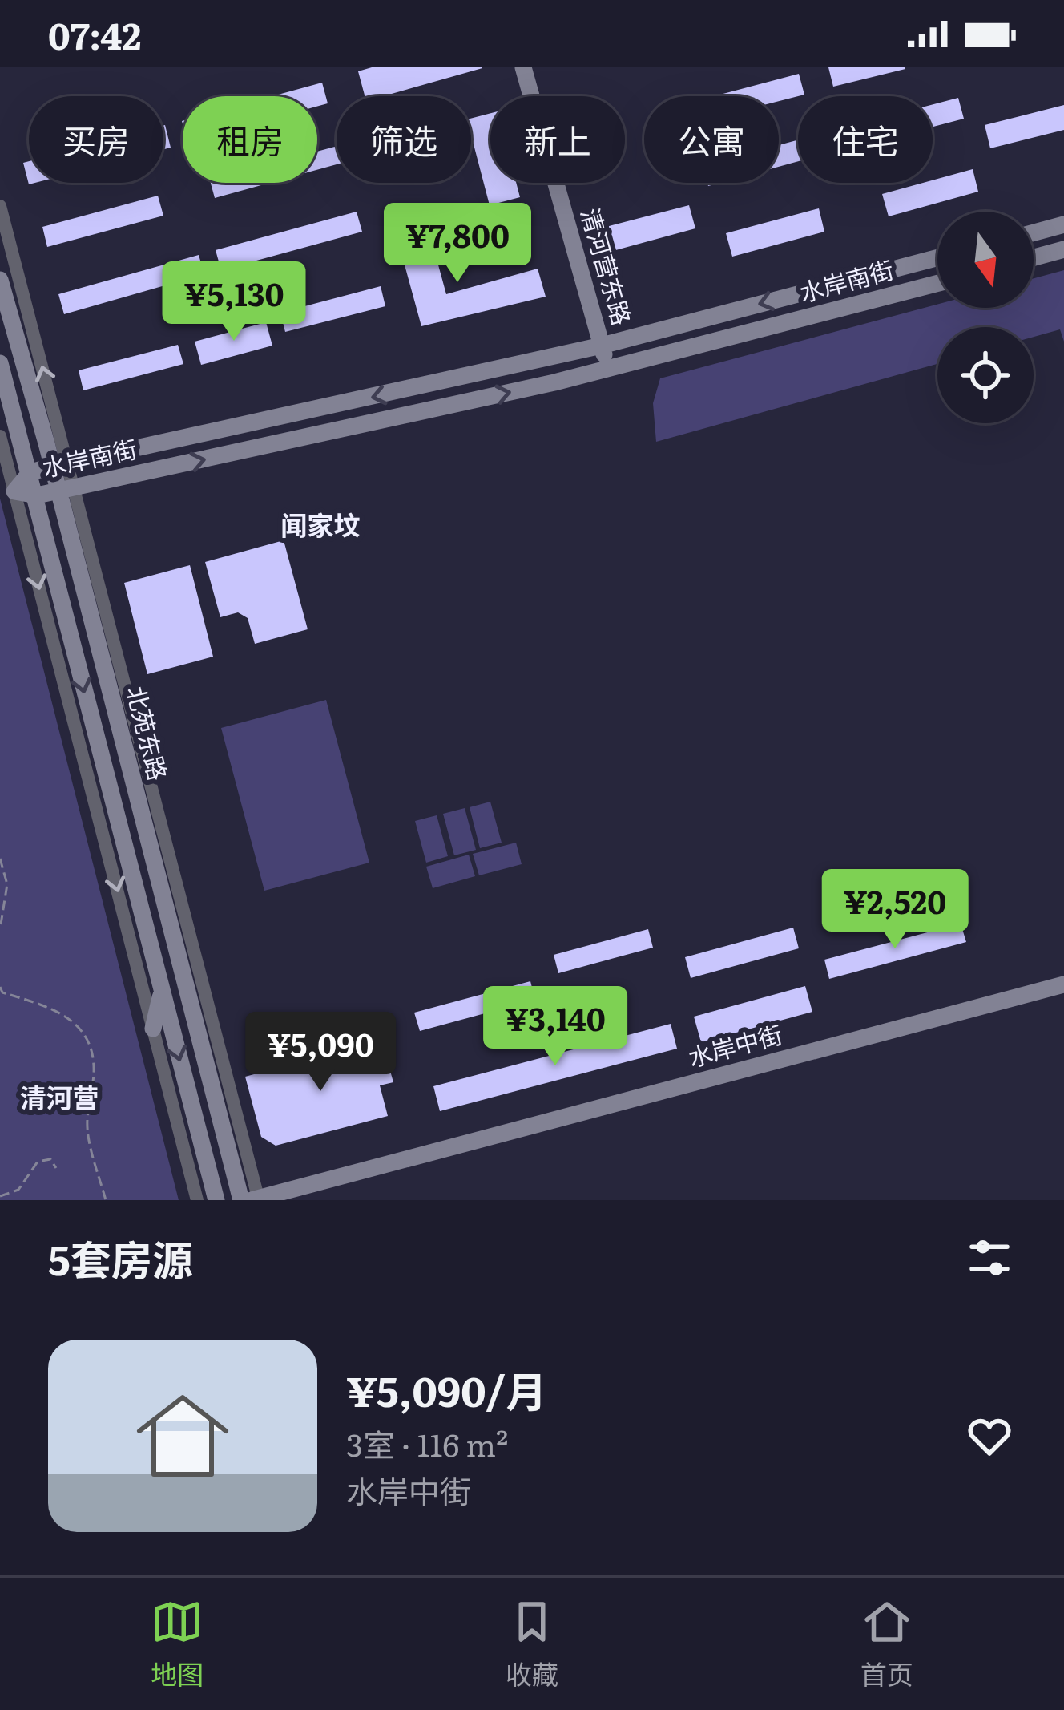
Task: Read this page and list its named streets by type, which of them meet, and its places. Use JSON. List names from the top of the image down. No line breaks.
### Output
{"streets":{"street":["清河营东路","水岸南街","北苑东路","水岸中街"]},"crossings":[["清河营东路","水岸南街"],["水岸南街","北苑东路"],["北苑东路","水岸中街"]],"districts":["闻家坟","清河营"],"north":"bottom","page":{"status":"07:42","chip":["买房","租房","筛选","新上","公寓","住宅"],"price":["¥7,800","¥5,130","¥2,520","¥3,140","¥5,090"],"heading":"5套房源","list":[{"name":"¥5,090/月","note":"3室 · 116 m² · 水岸中街"}],"tabs":["地图","收藏","首页"]}}
